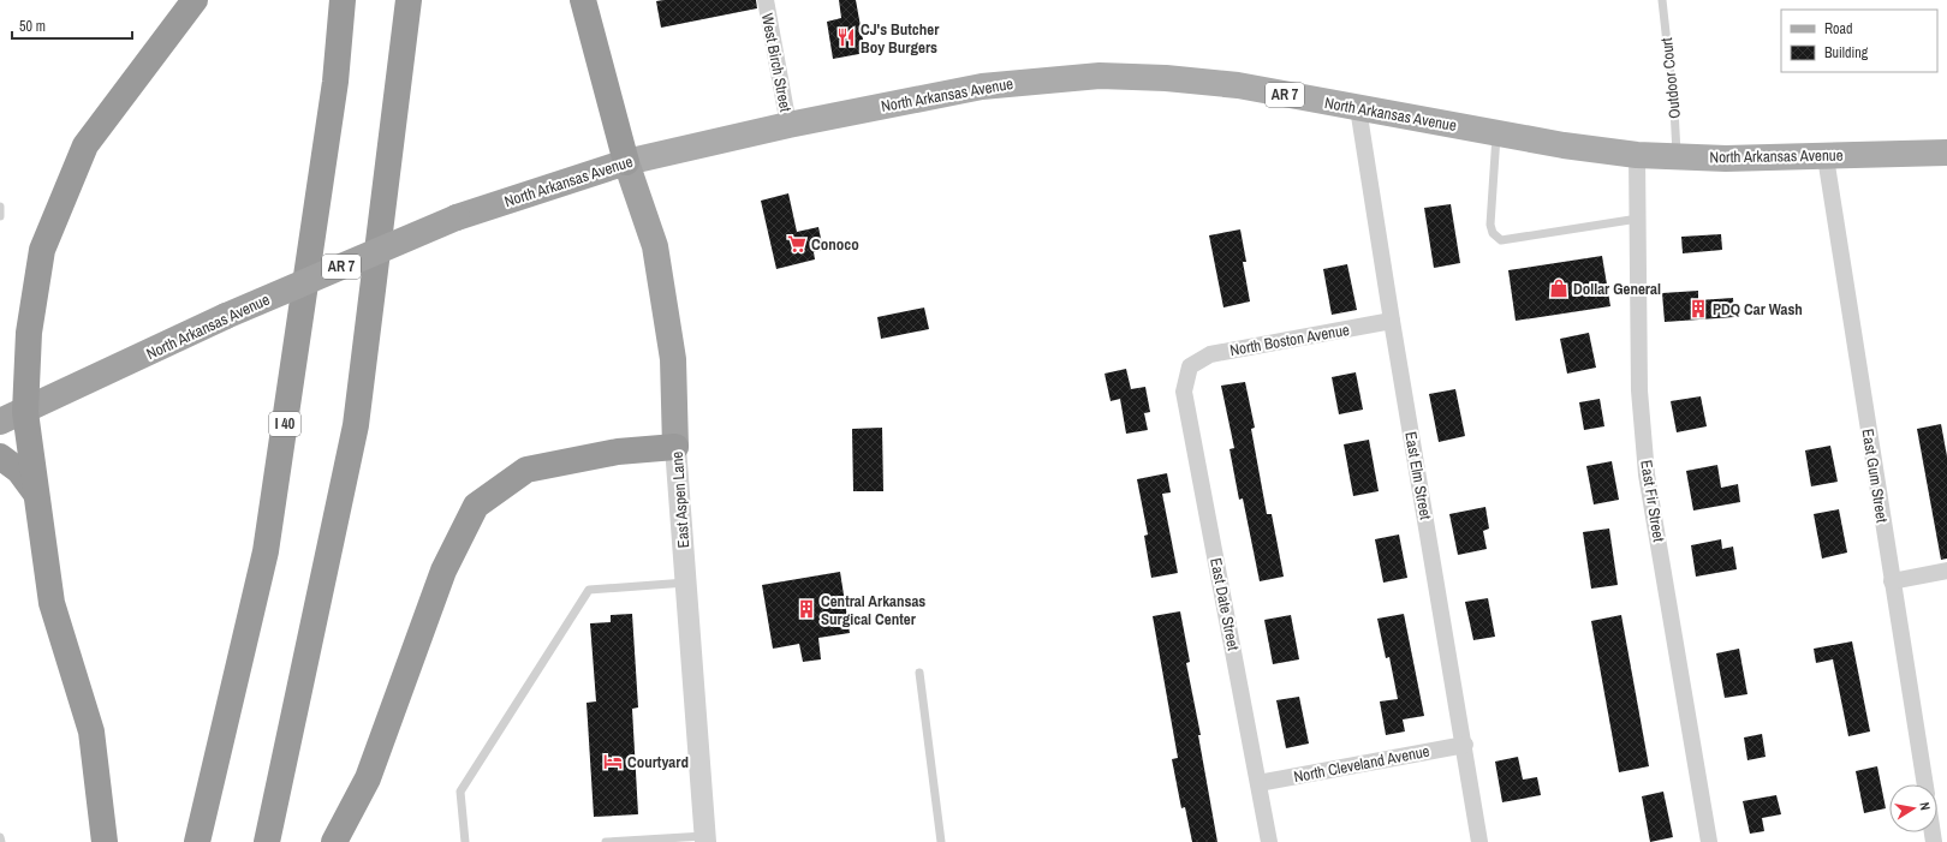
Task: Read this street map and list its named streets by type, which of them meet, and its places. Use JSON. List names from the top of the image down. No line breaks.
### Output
{"streets":{"highway":["North Arkansas Avenue","AR 7","I 40","East Aspen Lane"],"street":["West Birch Street","North Boston Avenue","East Elm Street","East Gum Street","East Fir Street","East Date Street","North Cleveland Avenue"],"lane":["Outdoor Court"]},"crossings":[["West Birch Street","North Arkansas Avenue"],["Outdoor Court","North Arkansas Avenue"],["North Arkansas Avenue","East Elm Street"],["North Arkansas Avenue","East Gum Street"],["North Arkansas Avenue","East Aspen Lane"],["North Arkansas Avenue","East Fir Street"],["North Boston Avenue","East Elm Street"],["North Boston Avenue","East Date Street"],["East Elm Street","North Cleveland Avenue"],["East Date Street","North Cleveland Avenue"]],"places":{"restaurant":["CJ's Butcher Boy Burgers"],"supermarket":["Conoco"],"shop":["Dollar General"],"building":["PDQ Car Wash","Central Arkansas Surgical Center"],"hotel":["Courtyard"]},"legend":["Road","Building"],"scale_bar":"50 m","north":"right"}
